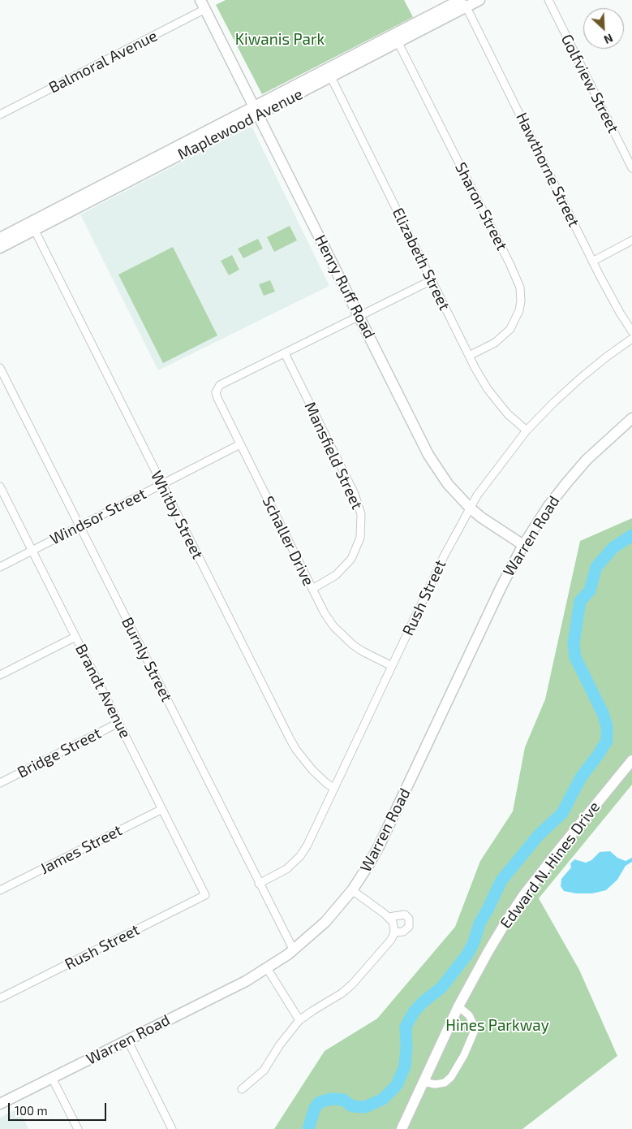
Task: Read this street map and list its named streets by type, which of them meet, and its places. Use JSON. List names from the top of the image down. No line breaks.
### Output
{"streets":{"street":["Balmoral Avenue","Golfview Street","Maplewood Avenue","Hawthorne Street","Sharon Street","Elizabeth Street","Henry Ruff Road","Mansfield Street","Whitby Street","Windsor Street","Warren Road","Schaller Drive","Rush Street","Burnly Street","Brandt Avenue","Bridge Street","James Street","Edward N. Hines Drive"]},"crossings":[["Balmoral Avenue","Henry Ruff Road"],["Maplewood Avenue","Hawthorne Street"],["Maplewood Avenue","Sharon Street"],["Maplewood Avenue","Elizabeth Street"],["Maplewood Avenue","Henry Ruff Road"],["Maplewood Avenue","Whitby Street"],["Sharon Street","Elizabeth Street"],["Elizabeth Street","Rush Street"],["Henry Ruff Road","Warren Road"],["Henry Ruff Road","Rush Street"],["Mansfield Street","Schaller Drive"],["Whitby Street","Windsor Street"],["Whitby Street","Rush Street"],["Windsor Street","Schaller Drive"],["Windsor Street","Burnly Street"],["Windsor Street","Brandt Avenue"],["Warren Road","Burnly Street"],["Schaller Drive","Rush Street"],["Rush Street","Burnly Street"],["Rush Street","Brandt Avenue"],["Brandt Avenue","Bridge Street"],["Brandt Avenue","James Street"]],"parks":["Kiwanis Park","Hines Parkway"],"scale_bar":"100 m","north":"bottom right"}
